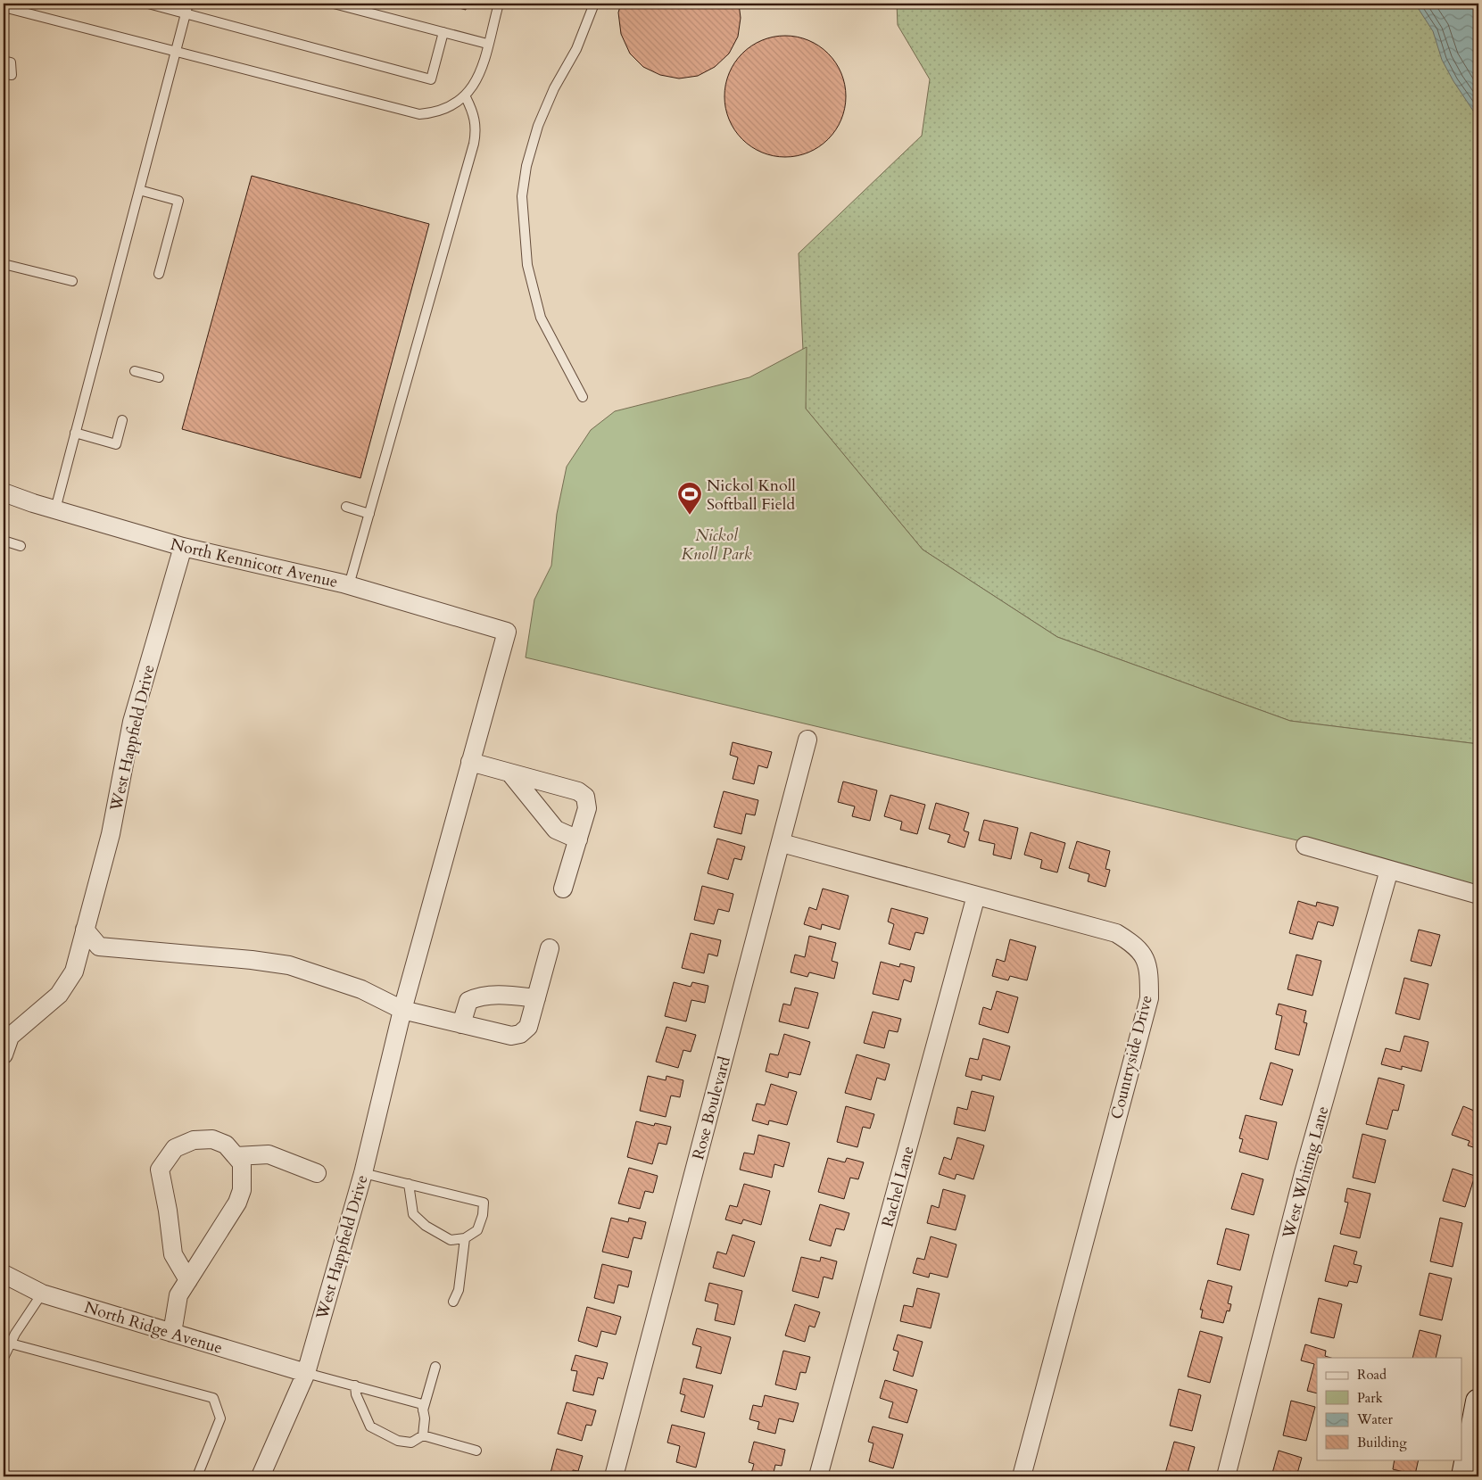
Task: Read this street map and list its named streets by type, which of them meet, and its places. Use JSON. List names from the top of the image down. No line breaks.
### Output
{"streets":{"street":["North Kennicott Avenue","West Happfield Drive","Countryside Drive","Rose Boulevard","West Whiting Lane","Rachel Lane","North Ridge Avenue"]},"crossings":[["North Kennicott Avenue","West Happfield Drive"],["West Happfield Drive","North Ridge Avenue"],["Countryside Drive","Rose Boulevard"],["Countryside Drive","Rachel Lane"]],"parks":["Nickol Knoll Park"],"places":{"sports":["Nickol Knoll Softball Field"]},"legend":["Road","Park","Water","Building"]}
